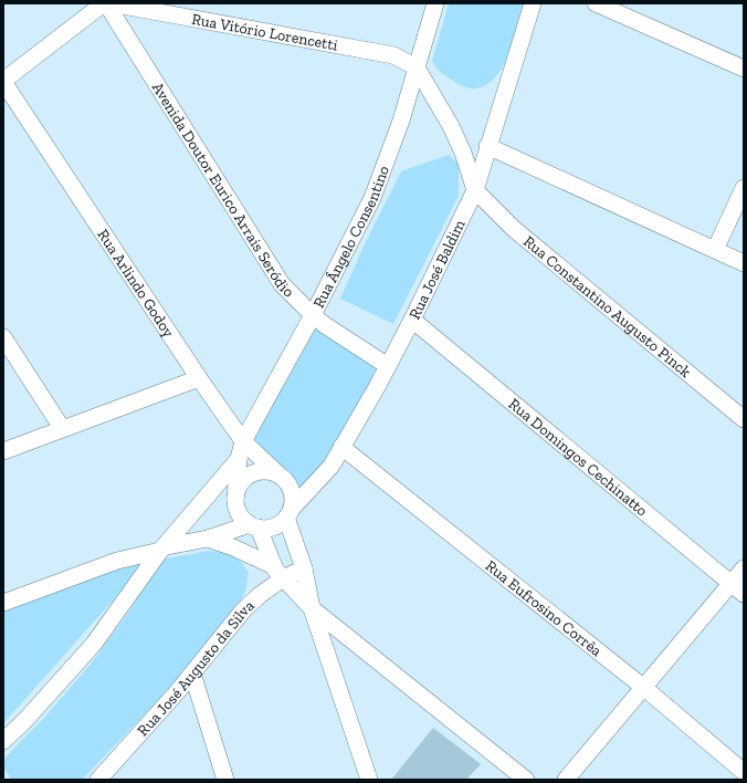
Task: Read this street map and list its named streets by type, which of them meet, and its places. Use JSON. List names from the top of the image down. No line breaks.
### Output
{"streets":{"street":["Rua Vitório Lorencetti","Avenida Doutor Eurico Arrais Seródio","Rua Ângelo Consentino","Rua José Baldim","Rua Arlindo Godoy","Rua Constantino Augusto Pinck","Rua Domingos Cechinatto","Rua Eufrosino Corrêa","Rua José Augusto da Silva"]},"crossings":[["Rua Vitório Lorencetti","Rua Ângelo Consentino"],["Avenida Doutor Eurico Arrais Seródio","Rua Ângelo Consentino"],["Avenida Doutor Eurico Arrais Seródio","Rua José Baldim"],["Rua Ângelo Consentino","Rua José Baldim"],["Rua Ângelo Consentino","Rua Arlindo Godoy"],["Rua José Baldim","Rua Arlindo Godoy"],["Rua José Baldim","Rua Constantino Augusto Pinck"],["Rua José Baldim","Rua Domingos Cechinatto"],["Rua José Baldim","Rua Eufrosino Corrêa"]]}
